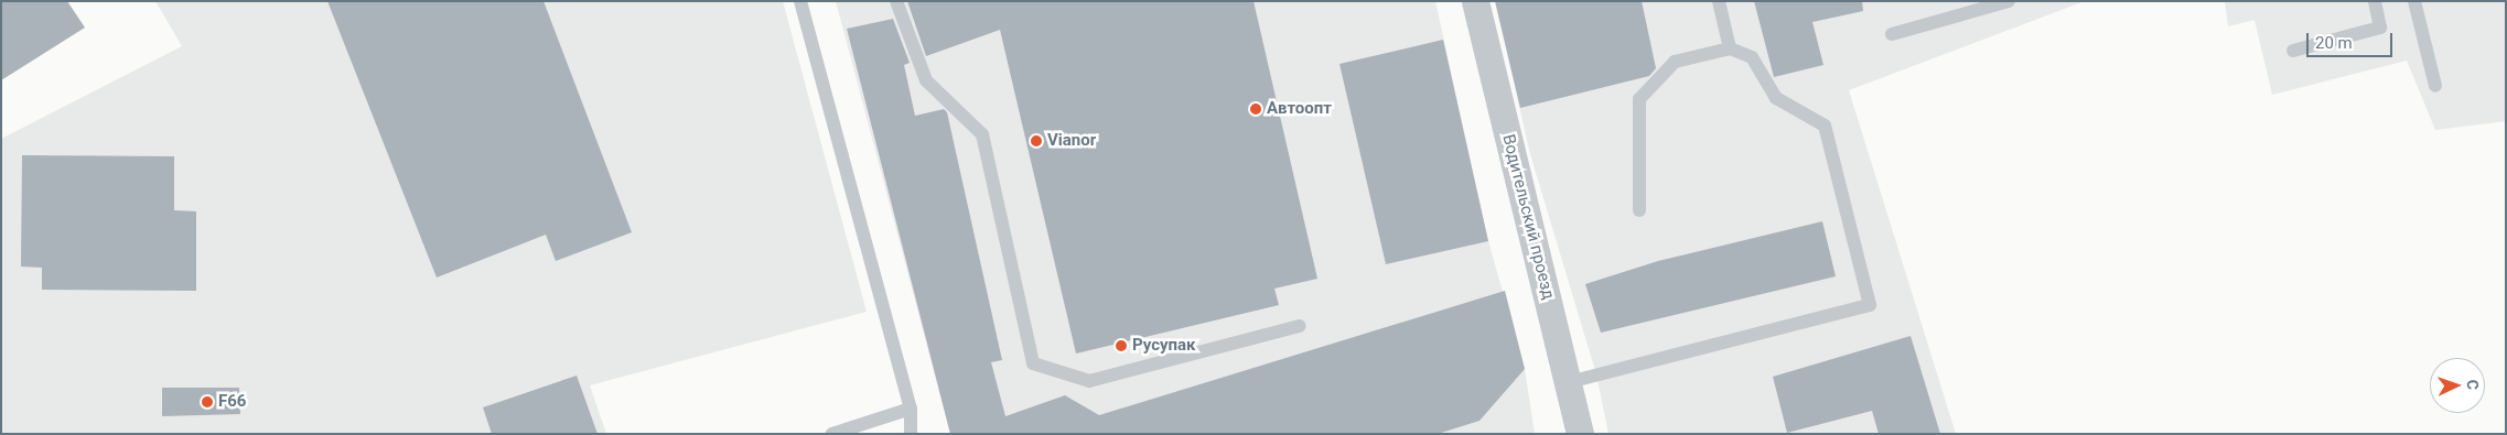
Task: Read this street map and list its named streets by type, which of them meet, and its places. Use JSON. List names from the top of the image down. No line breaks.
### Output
{"streets":{"street":["Водительский проезд"]},"places":["Автоопт","Vianor","Русупак","F66"],"scale_bar":"20 m","north":"right"}
